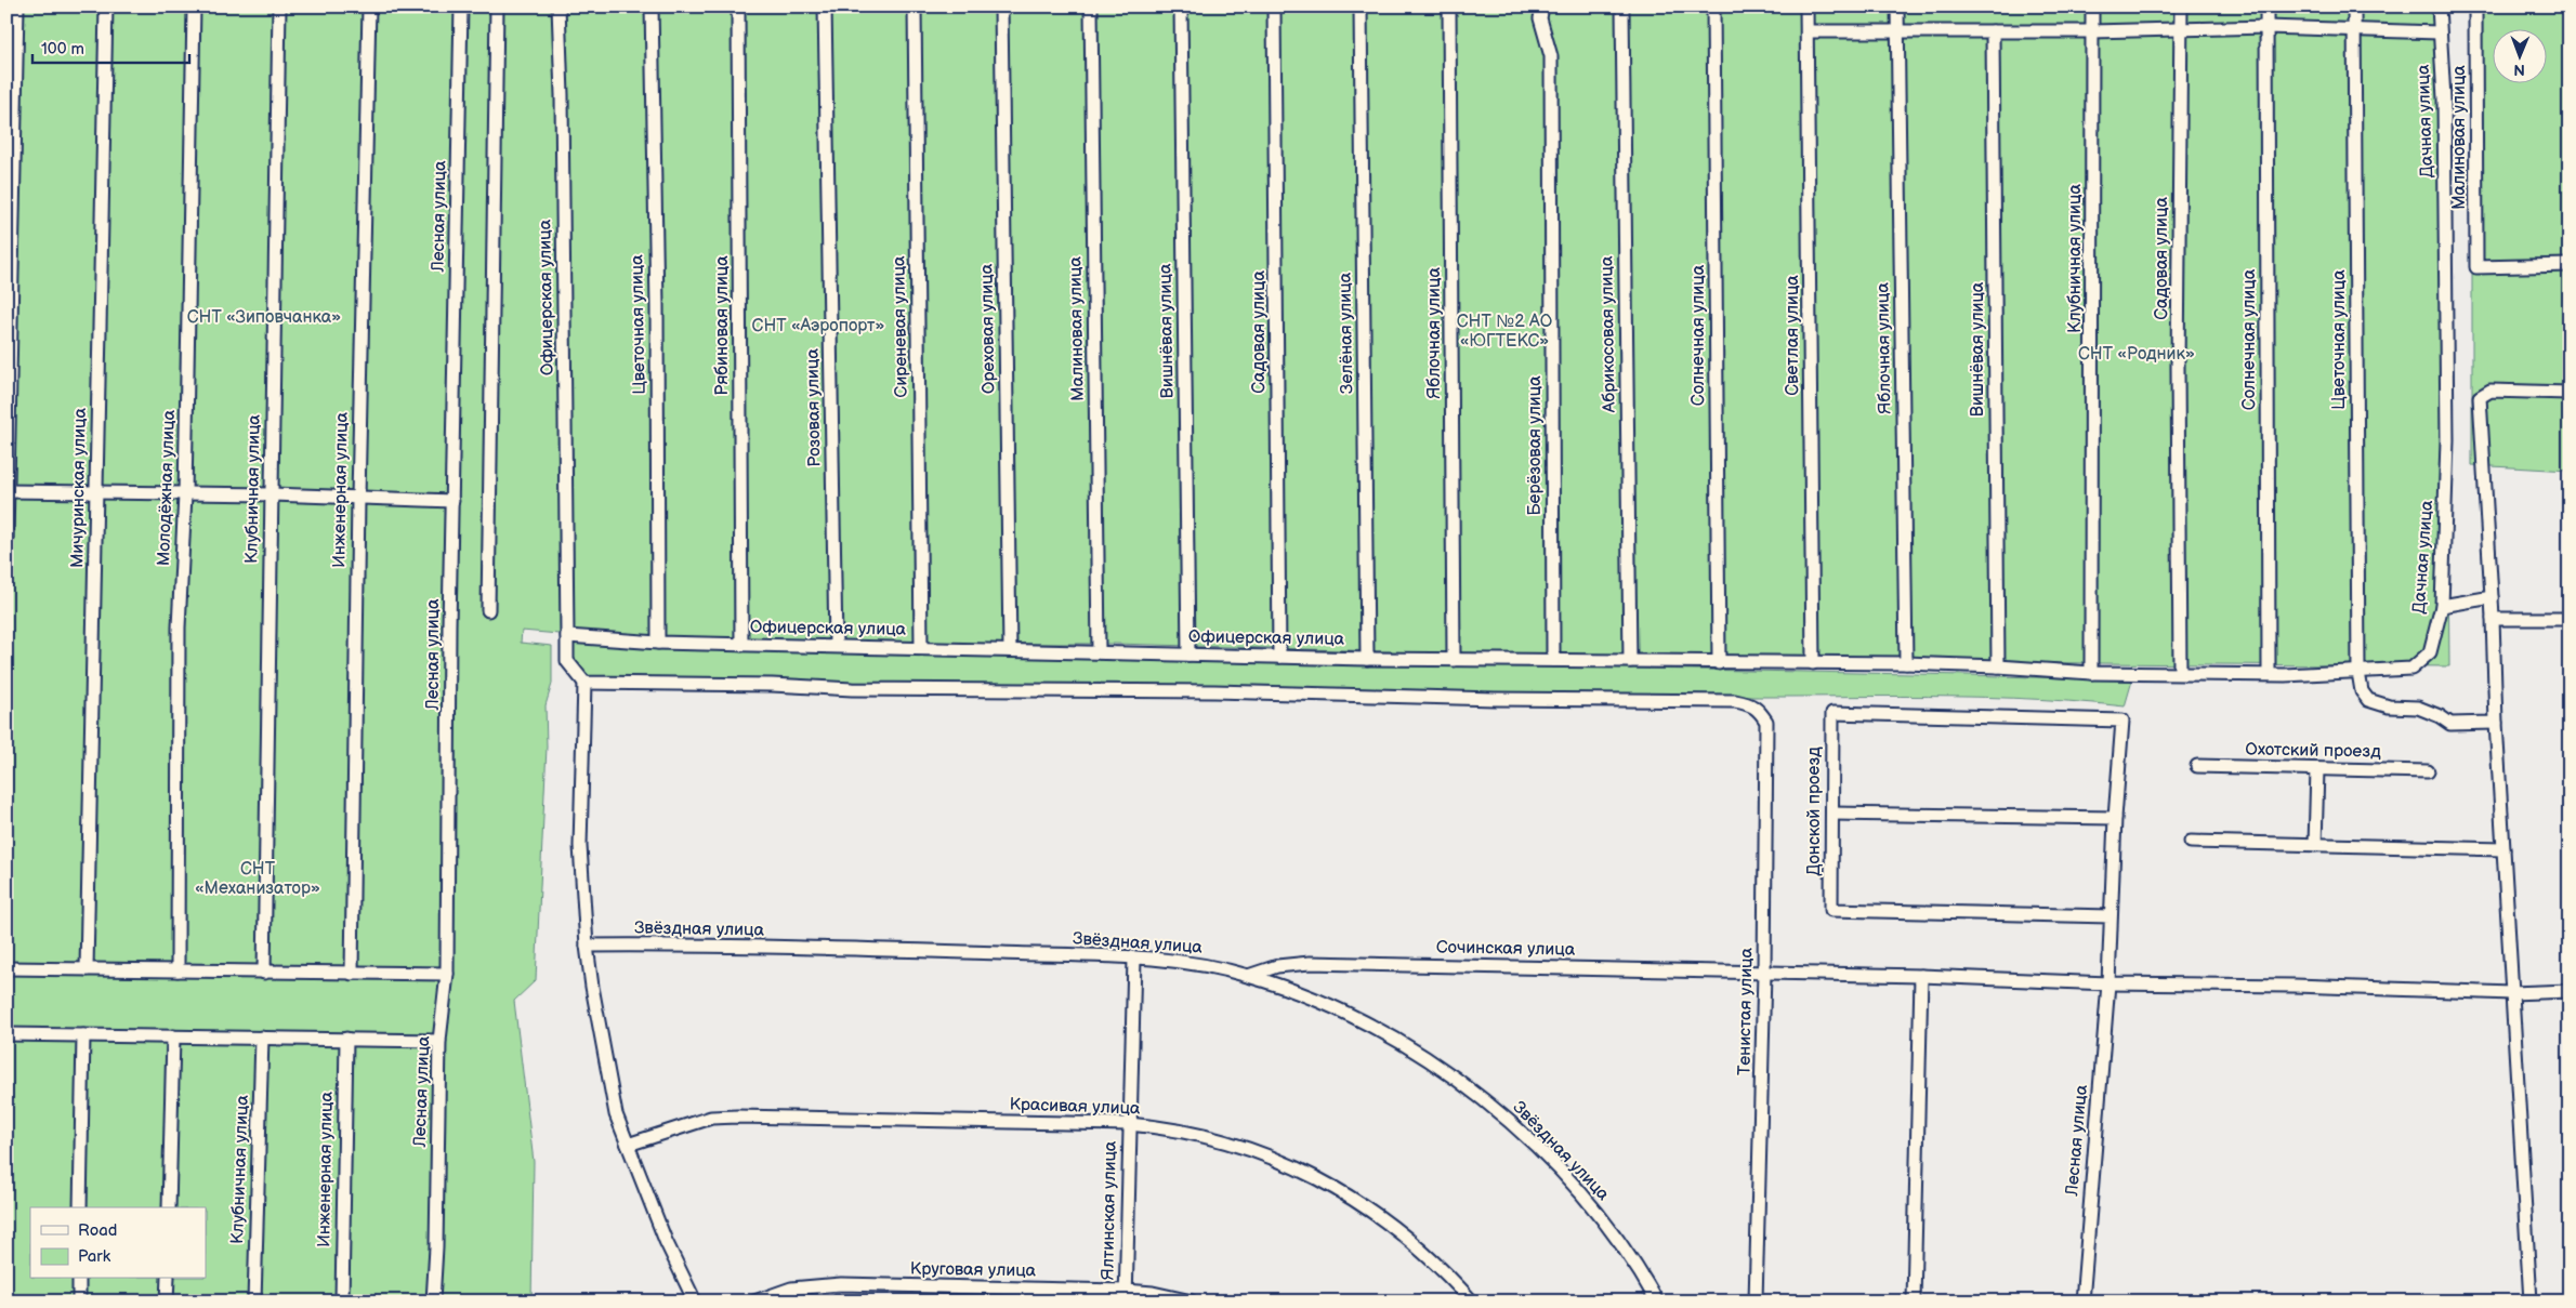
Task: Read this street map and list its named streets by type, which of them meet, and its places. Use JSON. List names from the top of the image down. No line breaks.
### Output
{"streets":{"street":["Дачная улица","Малиновая улица","Лесная улица","Клубничная улица","Садовая улица","Офицерская улица","Цветочная улица","Рябиновая улица","Сиреневая улица","Ореховая улица","Вишнёвая улица","Зелёная улица","Яблочная улица","Абрикосовая улица","Солнечная улица","Светлая улица","Розовая улица","Берёзовая улица","Мичуринская улица","Молодёжная улица","Инженерная улица","Охотский проезд","Донской проезд","Звёздная улица","Сочинская улица","Тенистая улица","Красивая улица","Ялтинская улица","Круговая улица"]},"crossings":[["Дачная улица","Клубничная улица"],["Дачная улица","Садовая улица"],["Дачная улица","Офицерская улица"],["Дачная улица","Цветочная улица"],["Дачная улица","Вишнёвая улица"],["Дачная улица","Яблочная улица"],["Дачная улица","Солнечная улица"],["Дачная улица","Светлая улица"],["Малиновая улица","Офицерская улица"],["Лесная улица","Донской проезд"],["Лесная улица","Сочинская улица"],["Садовая улица","Офицерская улица"],["Офицерская улица","Цветочная улица"],["Офицерская улица","Рябиновая улица"],["Офицерская улица","Сиреневая улица"],["Офицерская улица","Ореховая улица"],["Офицерская улица","Вишнёвая улица"],["Офицерская улица","Зелёная улица"],["Офицерская улица","Яблочная улица"],["Офицерская улица","Абрикосовая улица"],["Офицерская улица","Солнечная улица"],["Офицерская улица","Светлая улица"],["Офицерская улица","Розовая улица"],["Офицерская улица","Берёзовая улица"],["Звёздная улица","Сочинская улица"],["Звёздная улица","Ялтинская улица"],["Сочинская улица","Тенистая улица"],["Красивая улица","Ялтинская улица"],["Ялтинская улица","Круговая улица"]],"parks":["СНТ «Зиповчанка»","СНТ №2 АО «ЮГТЕКС»","СНТ «Аэропорт»","СНТ «Родник»","СНТ «Механизатор»"],"legend":["Road","Park"],"scale_bar":"100 m","north":"bottom"}
